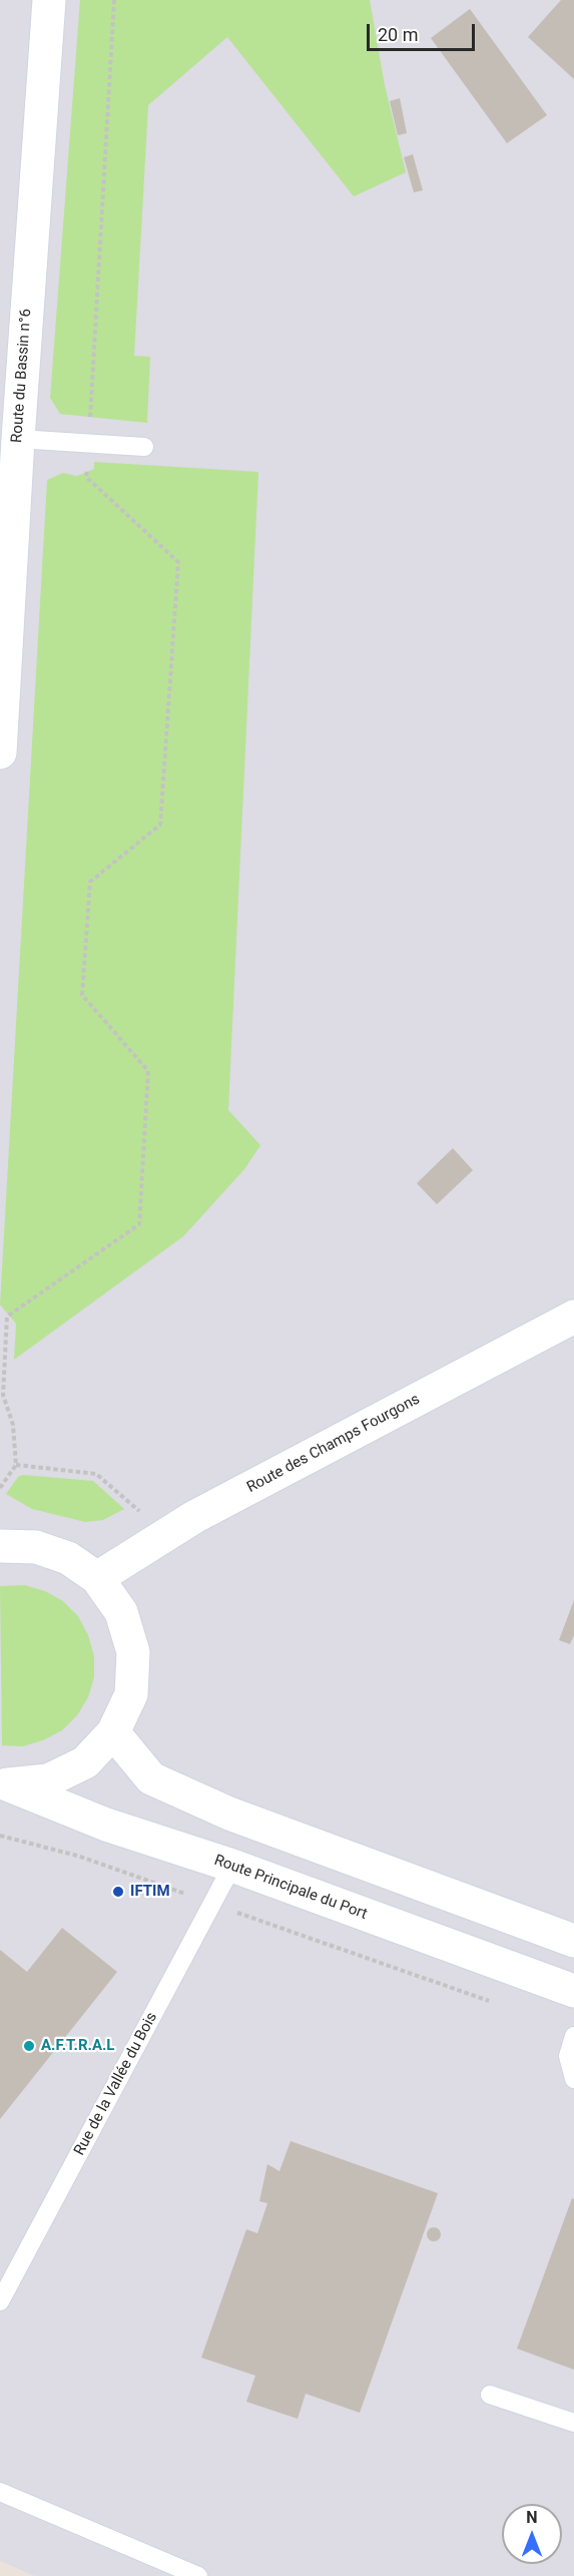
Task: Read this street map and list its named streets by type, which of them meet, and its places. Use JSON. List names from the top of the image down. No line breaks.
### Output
{"streets":{"main road":["Route du Bassin n°6","Route des Champs Fourgons","Route Principale du Port"],"lane":["Rue de la Vallée du Bois"]},"crossings":[["Route Principale du Port","Rue de la Vallée du Bois"]],"places":["IFTIM","A.F.T.R.A.L"],"scale_bar":"20 m","north":"top"}
